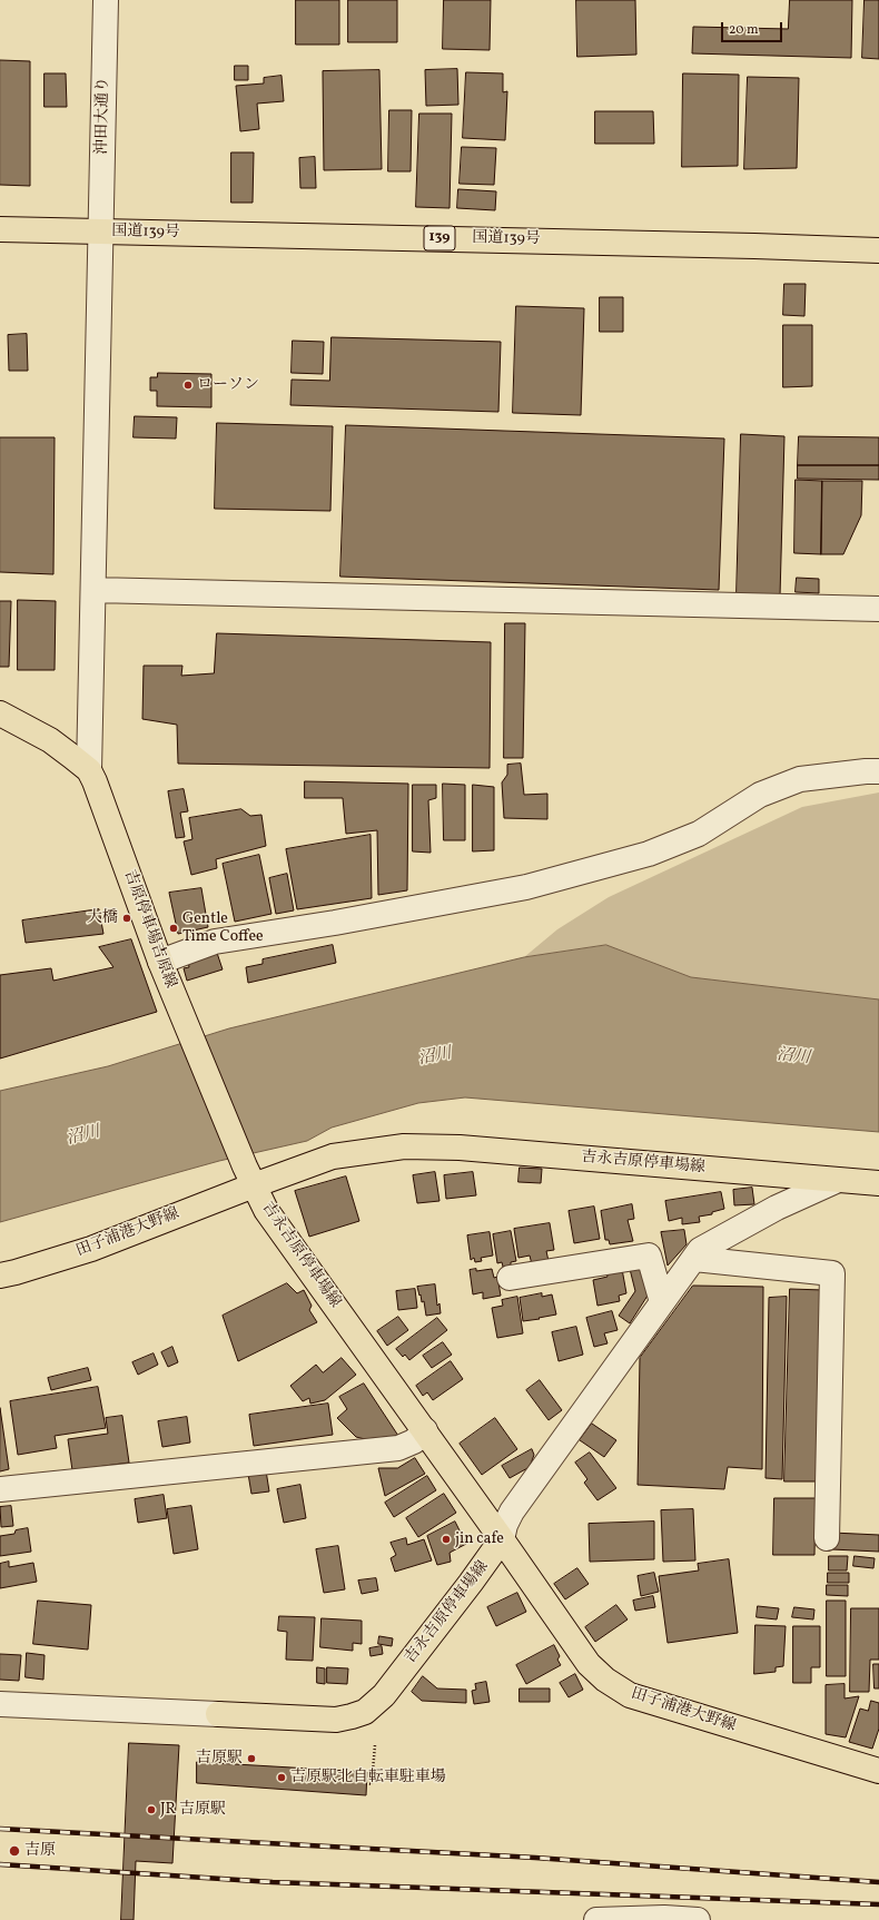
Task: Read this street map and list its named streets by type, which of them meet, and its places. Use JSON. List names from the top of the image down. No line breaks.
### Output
{"streets":{"main road":["国道139号","139","吉原停車場吉原線","吉永吉原停車場線","田子浦港大野線"],"street":["沖田大通り"]},"crossings":[["沖田大通り","国道139号"],["沖田大通り","吉原停車場吉原線"],["吉原停車場吉原線","吉永吉原停車場線"],["吉原停車場吉原線","田子浦港大野線"],["吉永吉原停車場線","田子浦港大野線"]],"water":["沼川"],"places":["ローソン","大橋","Gentle Time Coffee","jin cafe","吉原駅","吉原駅北自転車駐車場","JR 吉原駅","吉原"],"scale_bar":"20 m"}
